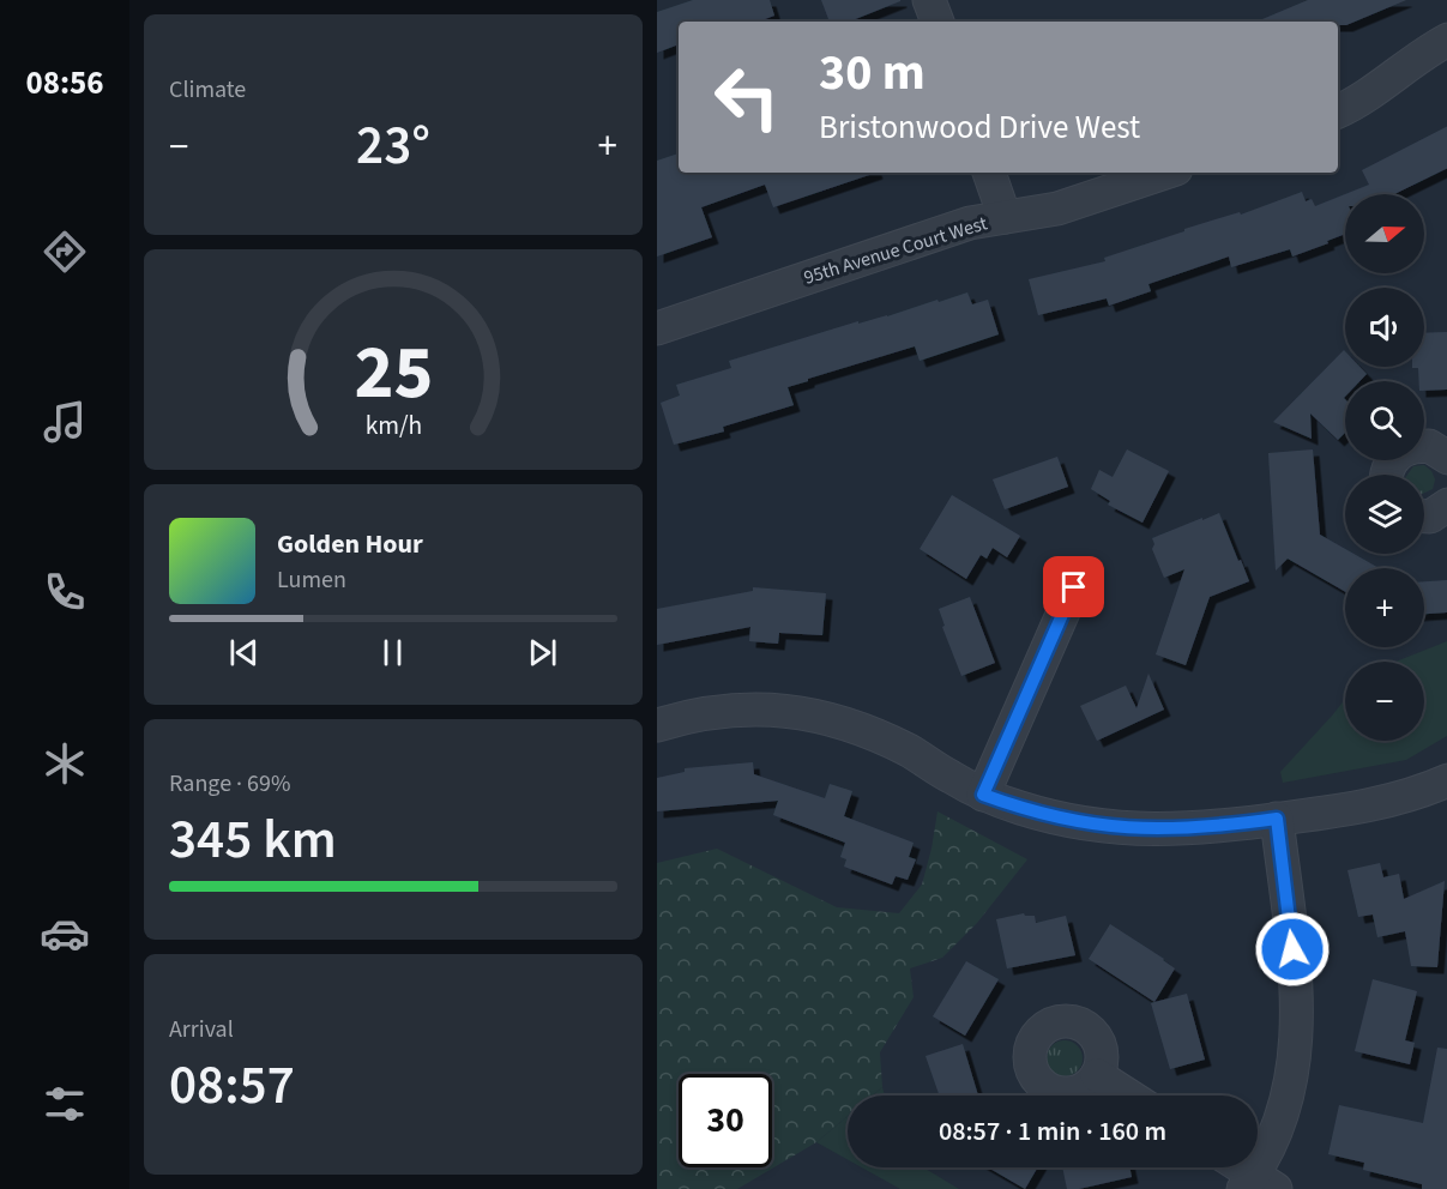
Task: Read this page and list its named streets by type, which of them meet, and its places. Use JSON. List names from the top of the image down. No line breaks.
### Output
{"streets":{"street":["95th Avenue Court West"]},"north":"right","page":{"tabs":"08:56","tile":["Climate",["Range · 69%","345 km"],["Arrival","08:57"]],"turn":["30 m","Bristonwood Drive West"],"heat":["−","23°","+"],"map_buttons":["+","−"],"song":["Golden Hour","Lumen"],"limit":"30","trip":"08:57 · 1 min · 160 m","gauge":["25","km/h"]}}
